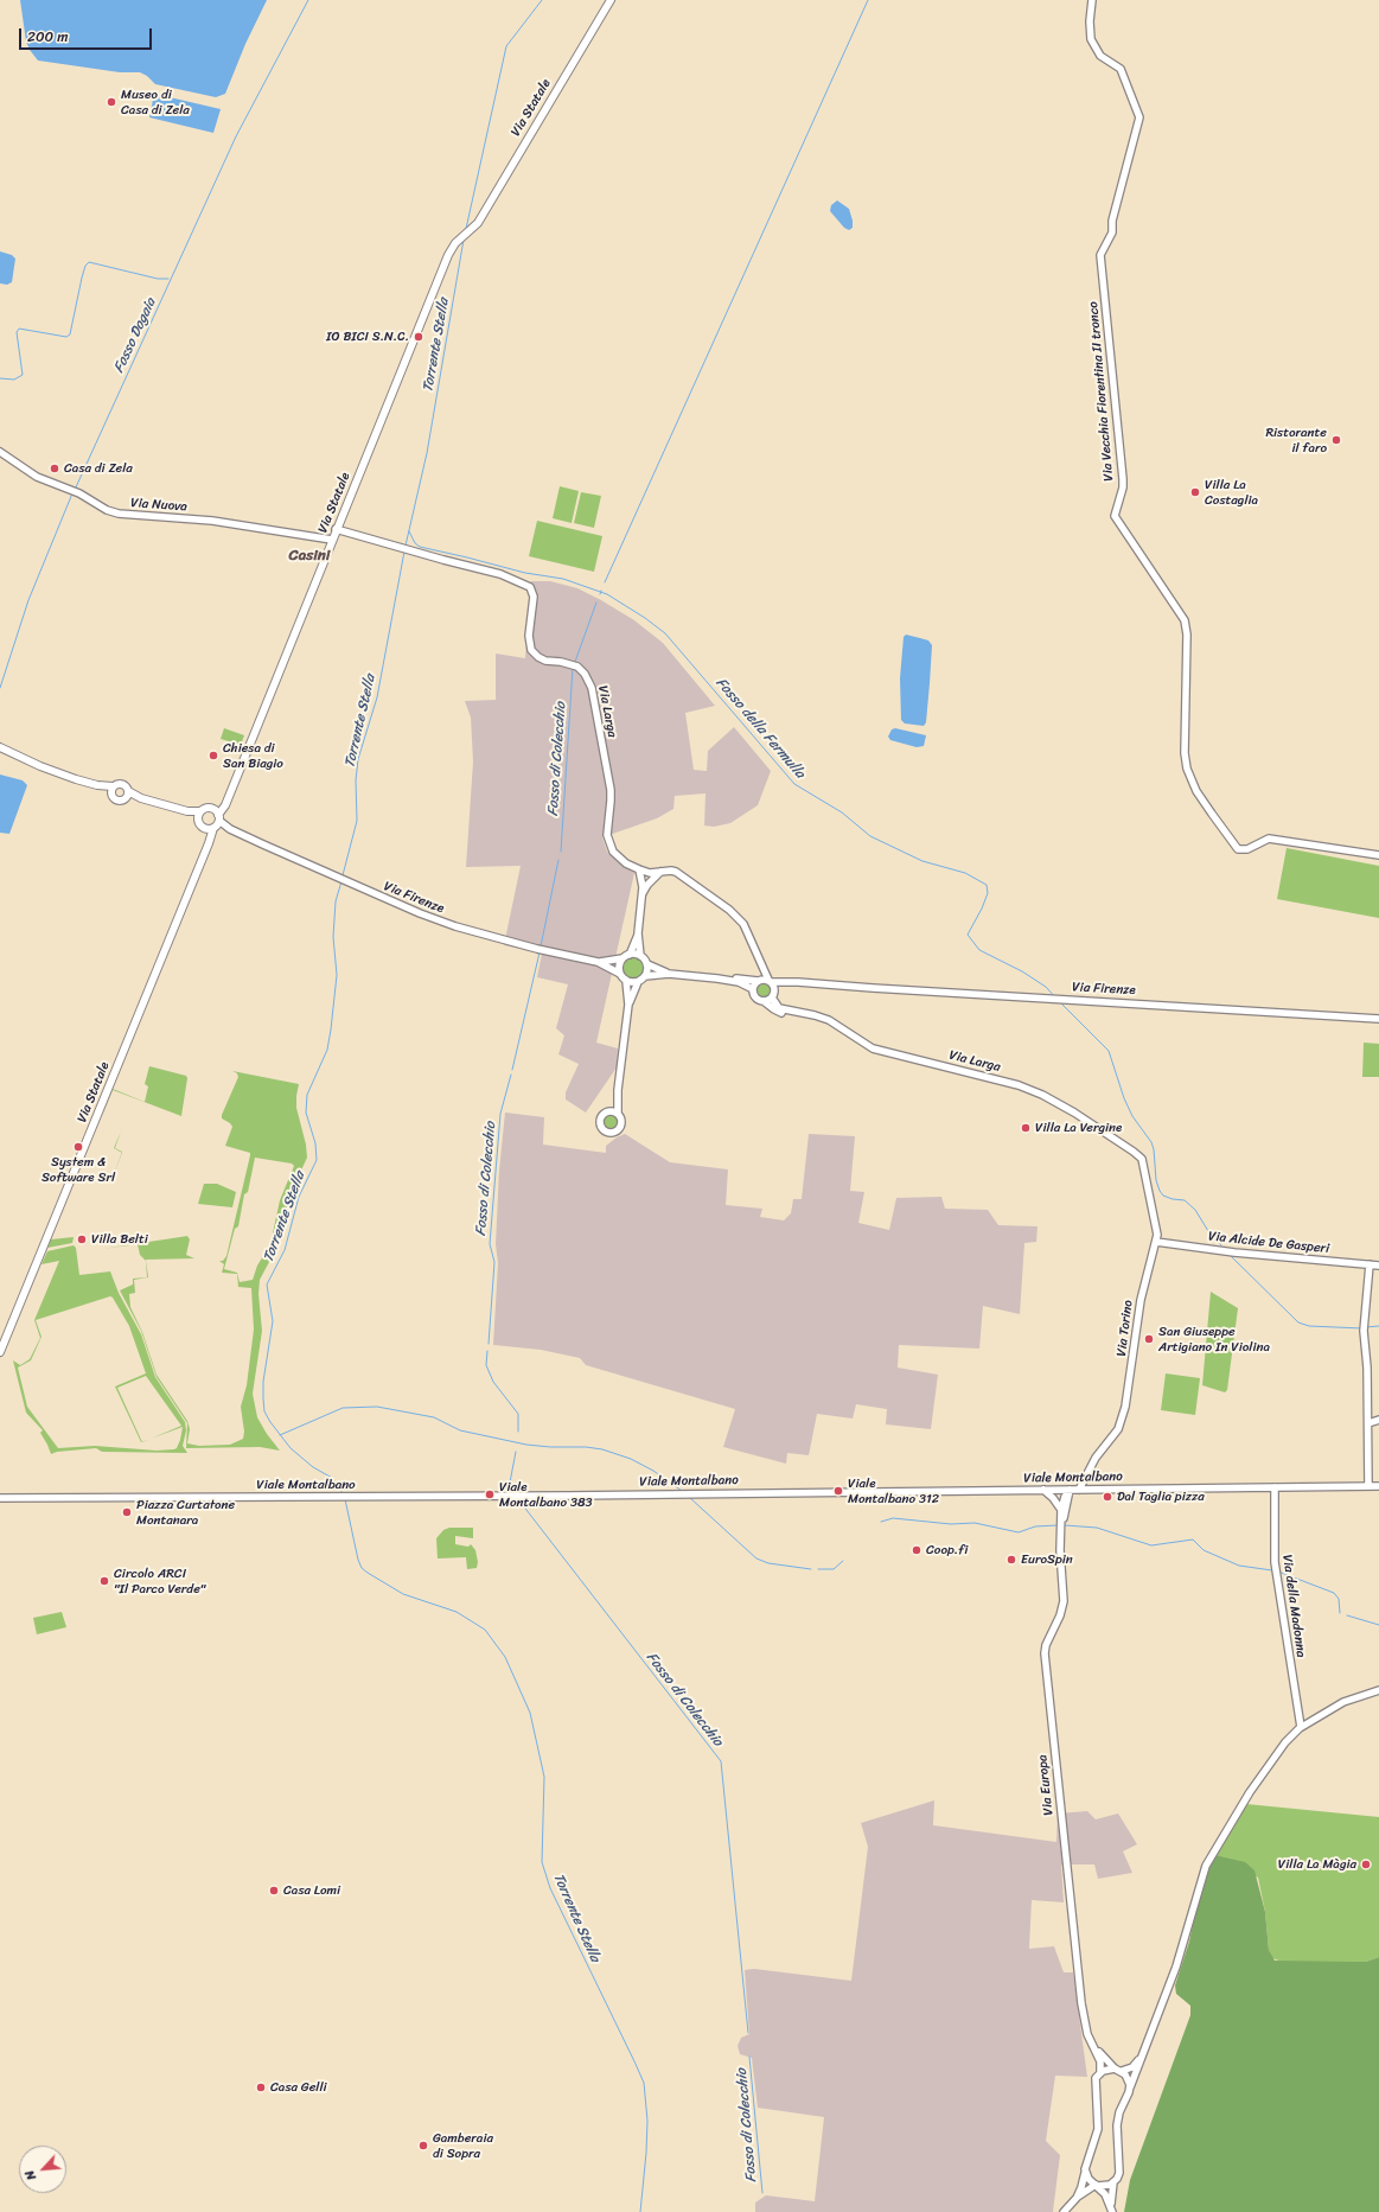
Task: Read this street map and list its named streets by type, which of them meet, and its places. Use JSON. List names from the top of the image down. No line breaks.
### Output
{"streets":{"main road":["Via Statale"],"street":["Via Vecchia Fiorentina II tronco","Via Nuova","Via Larga","Via Firenze","Via Alcide De Gasperi","Via Torino","Viale Montalbano","Via della Madonna","Via Europa"]},"crossings":[["Via Statale","Via Nuova"],["Via Statale","Via Larga"],["Via Statale","Via Firenze"],["Via Larga","Via Firenze"],["Via Larga","Via Torino"],["Via Alcide De Gasperi","Via Torino"],["Via Torino","Viale Montalbano"],["Viale Montalbano","Via della Madonna"]],"districts":["Casini"],"water":["Fosso Dogaia","Torrente Stella","Fosso della Fermulla","Fosso di Colecchio"],"places":["Museo di Casa di Zela","IO BICI S.N.C.","Ristorante il faro","Casa di Zela","Villa La Costaglia","Chiesa di San Biagio","Villa La Vergine","System & Software Srl","Villa Belti","San Giuseppe Artigiano In Violina","Viale Montalbano 312","Viale Montalbano 383","Dal Taglia pizza","Piazza Curtatone Montanara","Coop.fi","EuroSpin","Circolo ARCI \"Il Parco Verde\"","Villa La Màgia","Casa Lomi","Casa Gelli","Gamberaia di Sopra"],"scale_bar":"200 m","north":"bottom left"}
